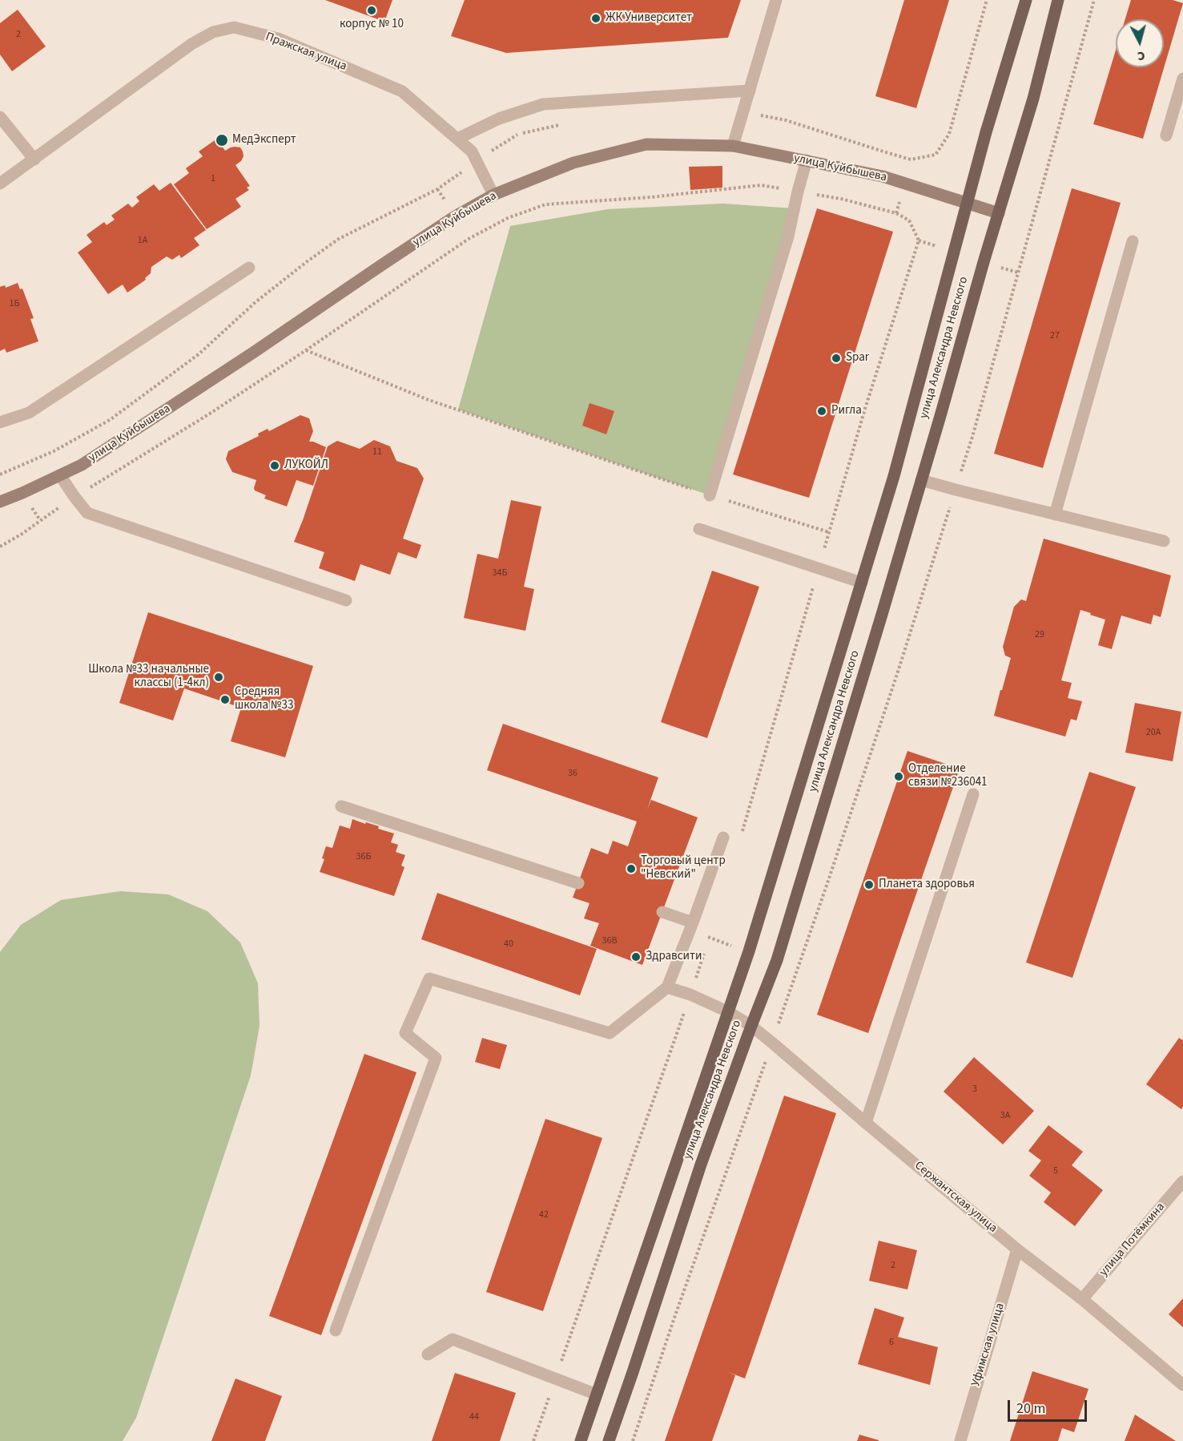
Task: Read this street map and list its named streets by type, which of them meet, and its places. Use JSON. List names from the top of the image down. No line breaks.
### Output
{"streets":{"main road":["улица Куйбышева","улица Александра Невского"],"street":["Пражская улица","Сержантская улица","улица Потёмкина","Уфимская улица"]},"crossings":[["Пражская улица","улица Куйбышева"],["улица Куйбышева","улица Александра Невского"],["улица Александра Невского","Сержантская улица"],["Сержантская улица","улица Потёмкина"],["Сержантская улица","Уфимская улица"]],"places":["корпус № 10","ЖК Университет","МедЭксперт","Spar","Ригла","ЛУКОЙЛ","Школа №33 начальные классы (1-4кл)","Средняя школа №33","Отделение связи №236041","Торговый центр \"Невский\"","Планета здоровья","Здравсити"],"house_numbers":["2","1","1А","1Б","27","11","34Б","29","20А","36","36Б","36В","40","3","3А","5","42","2","6","44"],"scale_bar":"20 m","north":"bottom"}
